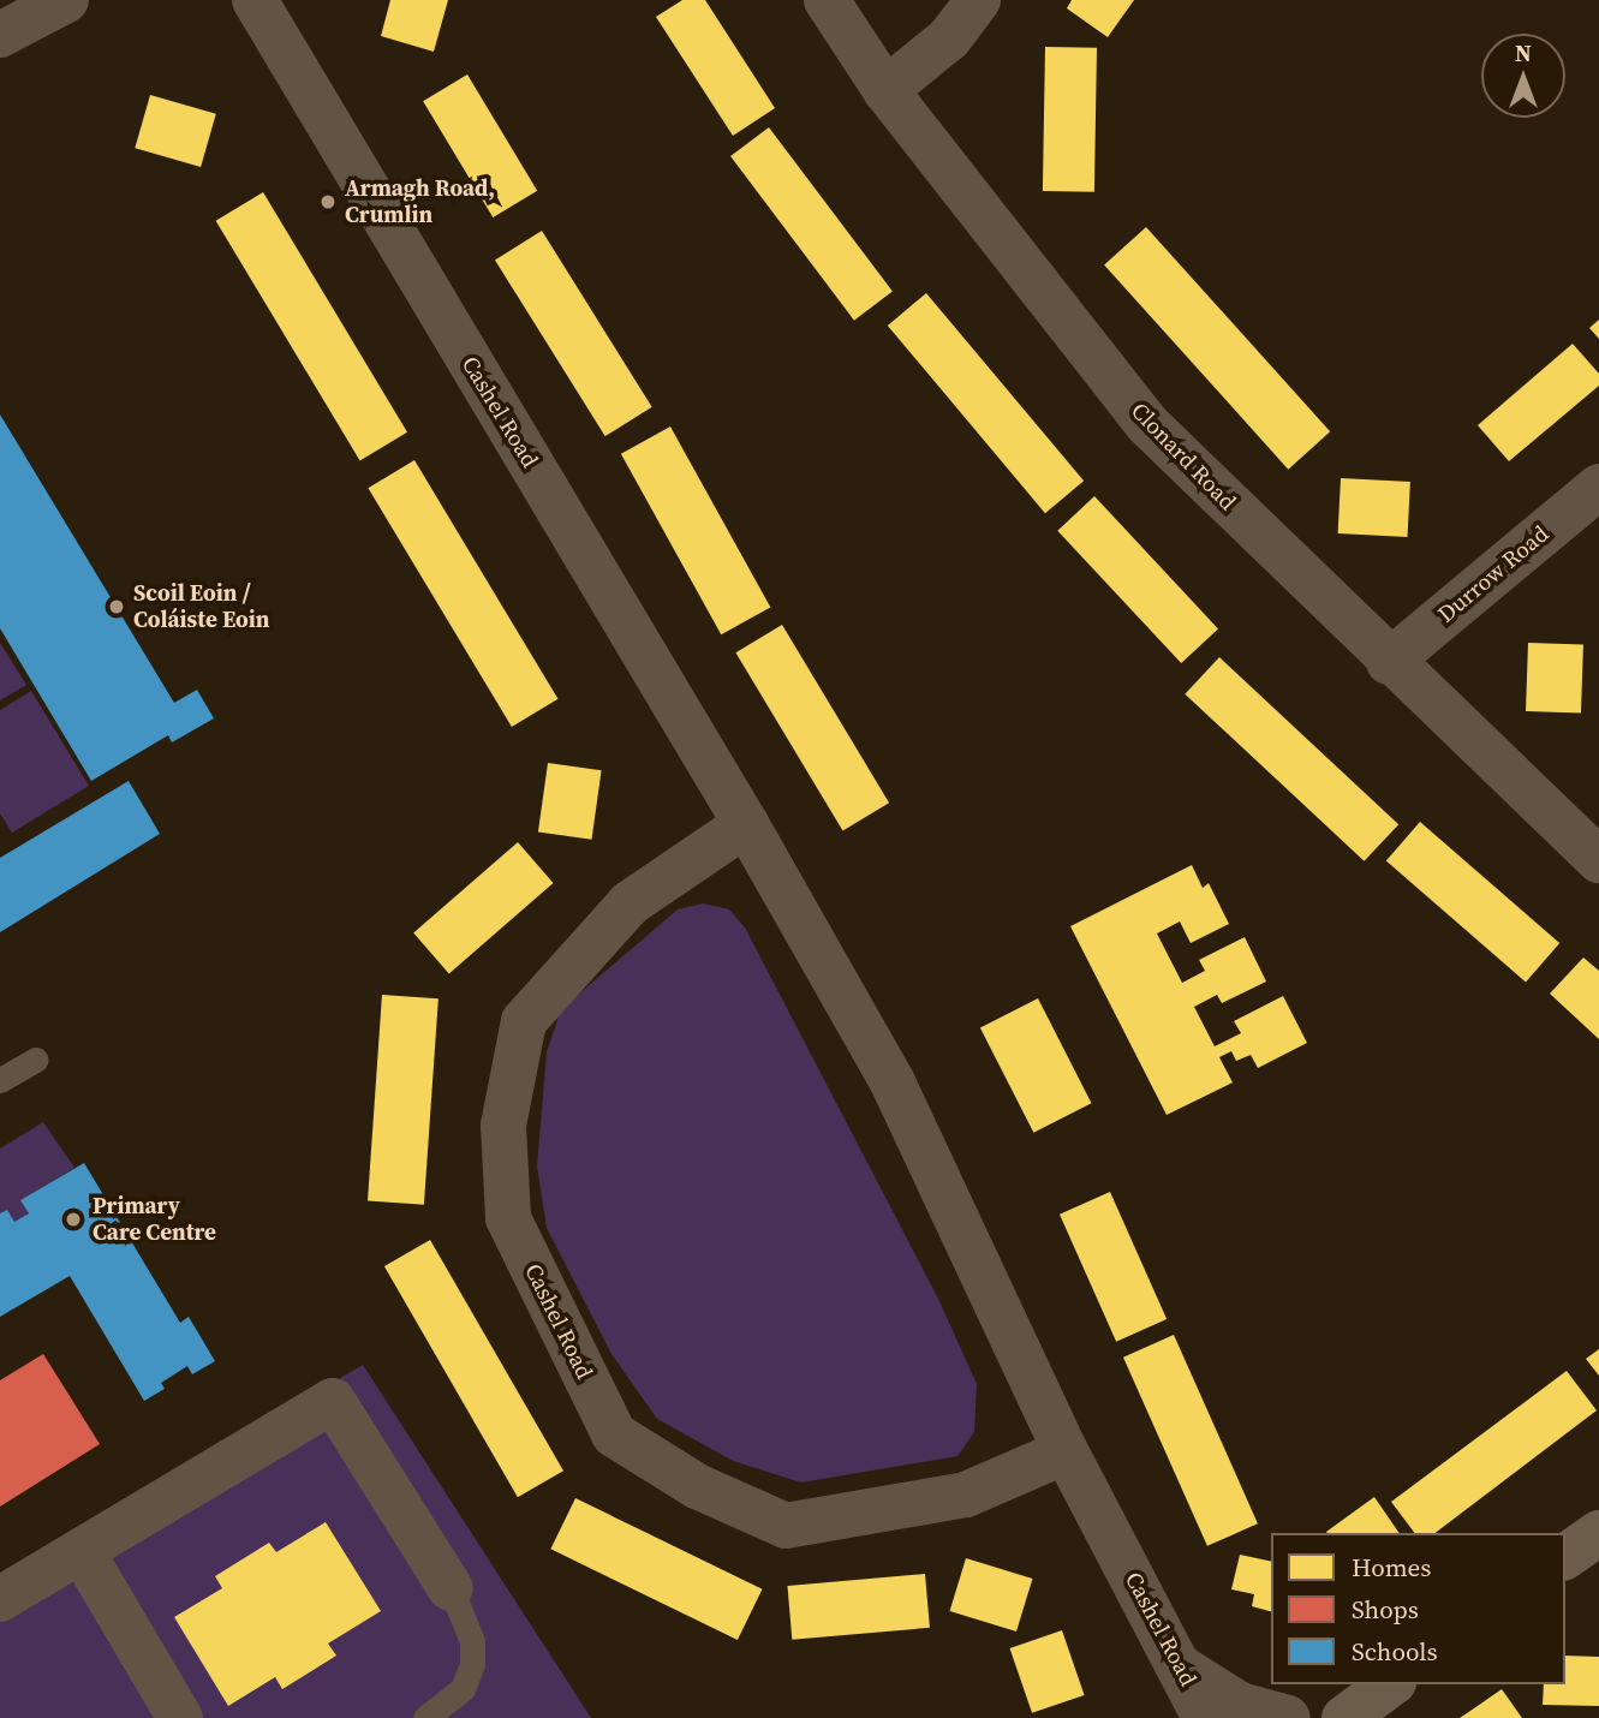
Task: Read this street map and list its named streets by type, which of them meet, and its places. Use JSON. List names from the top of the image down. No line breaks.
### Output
{"streets":{"street":["Cashel Road","Clonard Road","Durrow Road"]},"crossings":[["Clonard Road","Durrow Road"]],"places":["Armagh Road, Crumlin","Scoil Eoin / Coláiste Eoin","Primary Care Centre"],"legend":["Homes","Shops","Schools"],"north":"top"}
